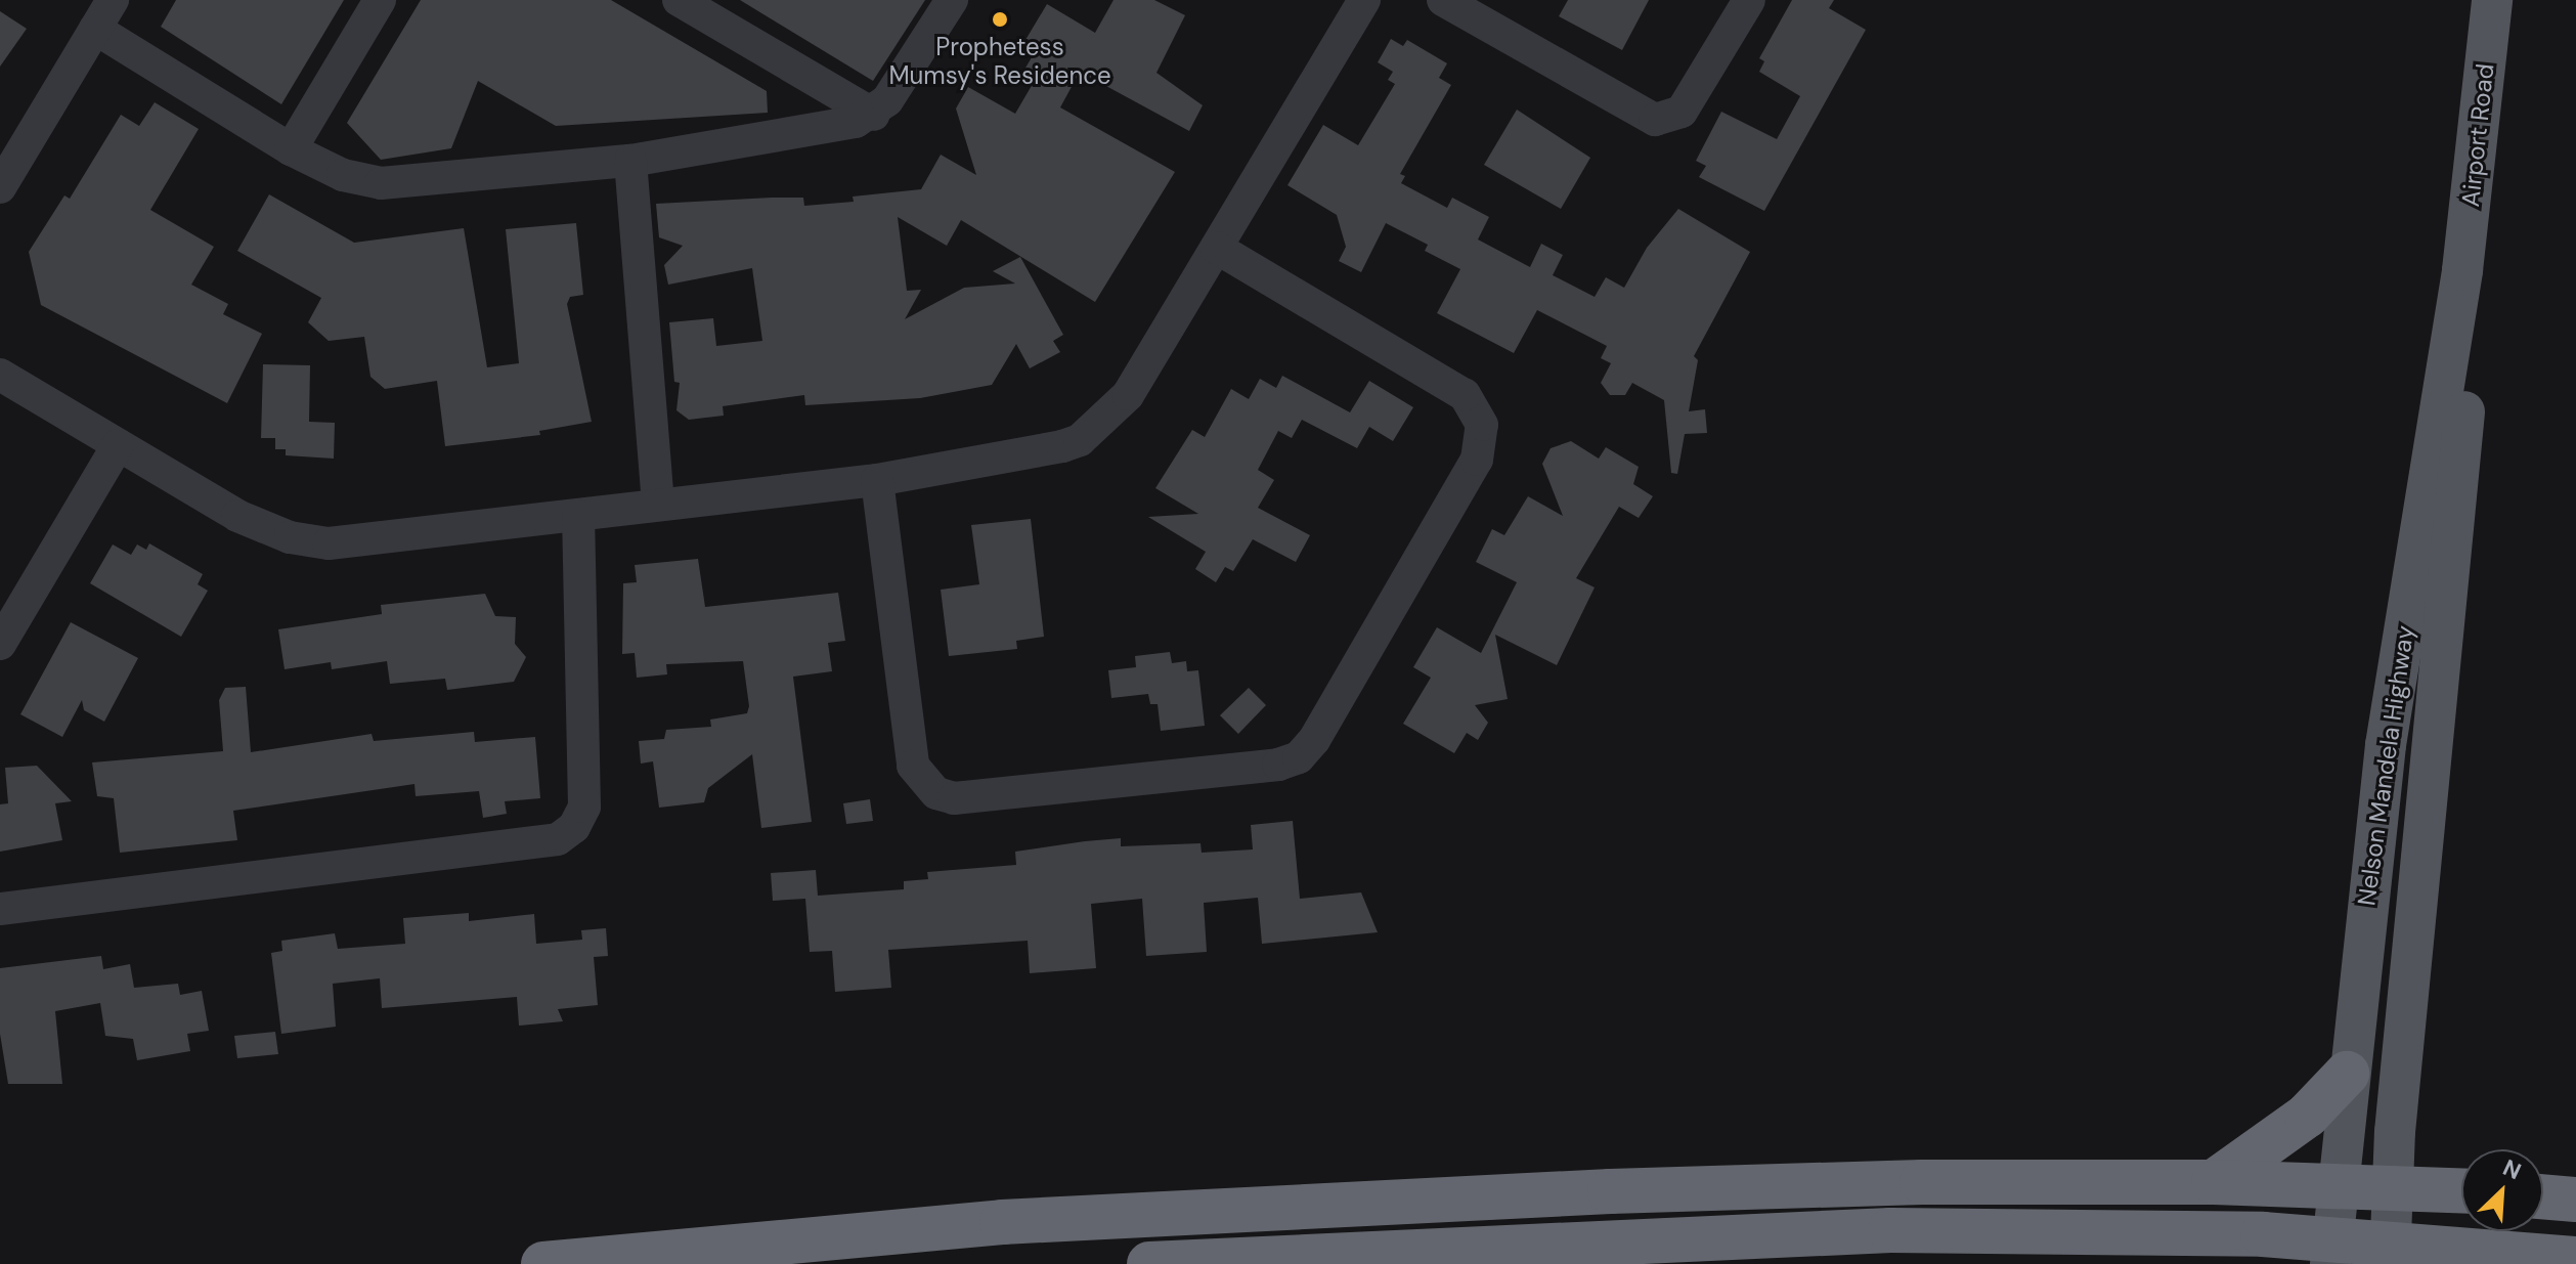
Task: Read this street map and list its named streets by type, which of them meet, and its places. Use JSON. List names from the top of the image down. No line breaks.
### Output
{"streets":{"main road":["Airport Road","Nelson Mandela Highway"]},"crossings":[["Airport Road","Nelson Mandela Highway"]],"places":["Prophetess Mumsy's Residence"],"north":"top right"}
